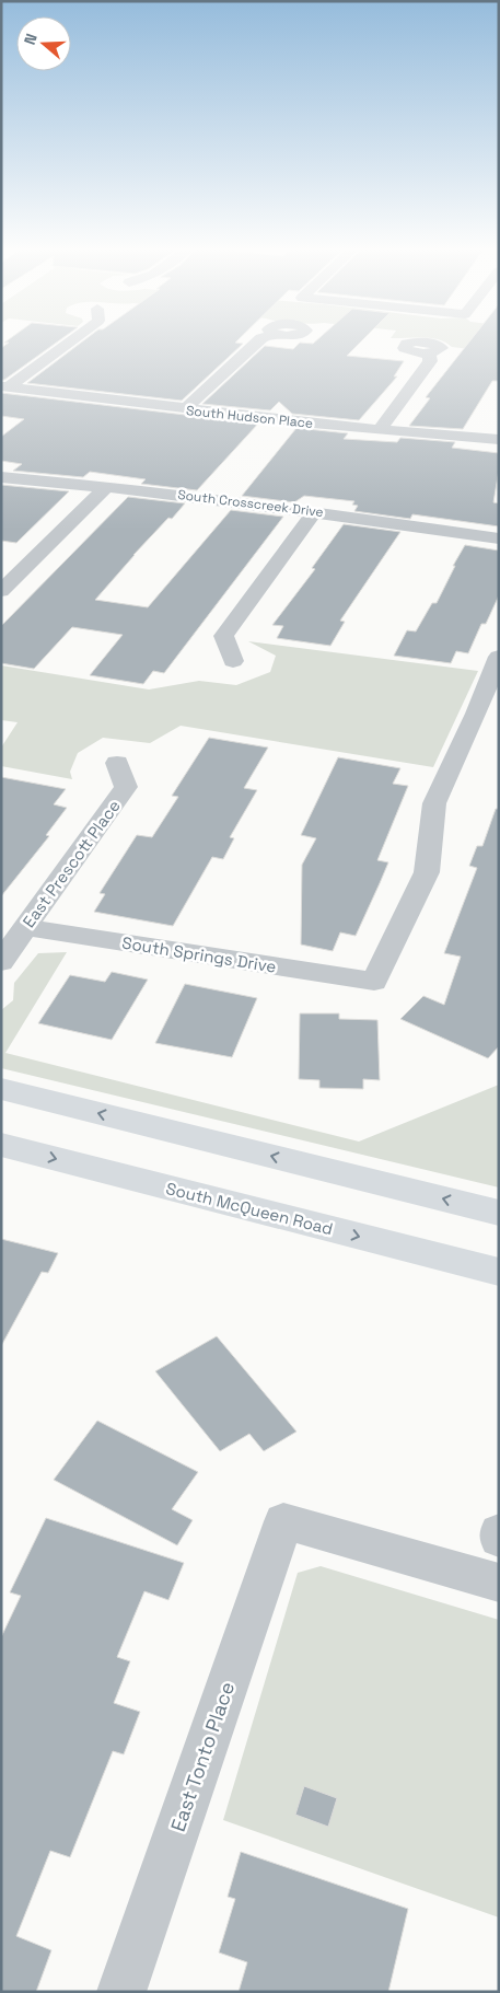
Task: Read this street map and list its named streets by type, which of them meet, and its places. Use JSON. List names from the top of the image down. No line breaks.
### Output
{"streets":{"main road":["South McQueen Road"],"street":["South Hudson Place","South Crosscreek Drive","East Prescott Place","South Springs Drive","East Tonto Place"]},"crossings":[["East Prescott Place","South Springs Drive"]],"north":"left"}
